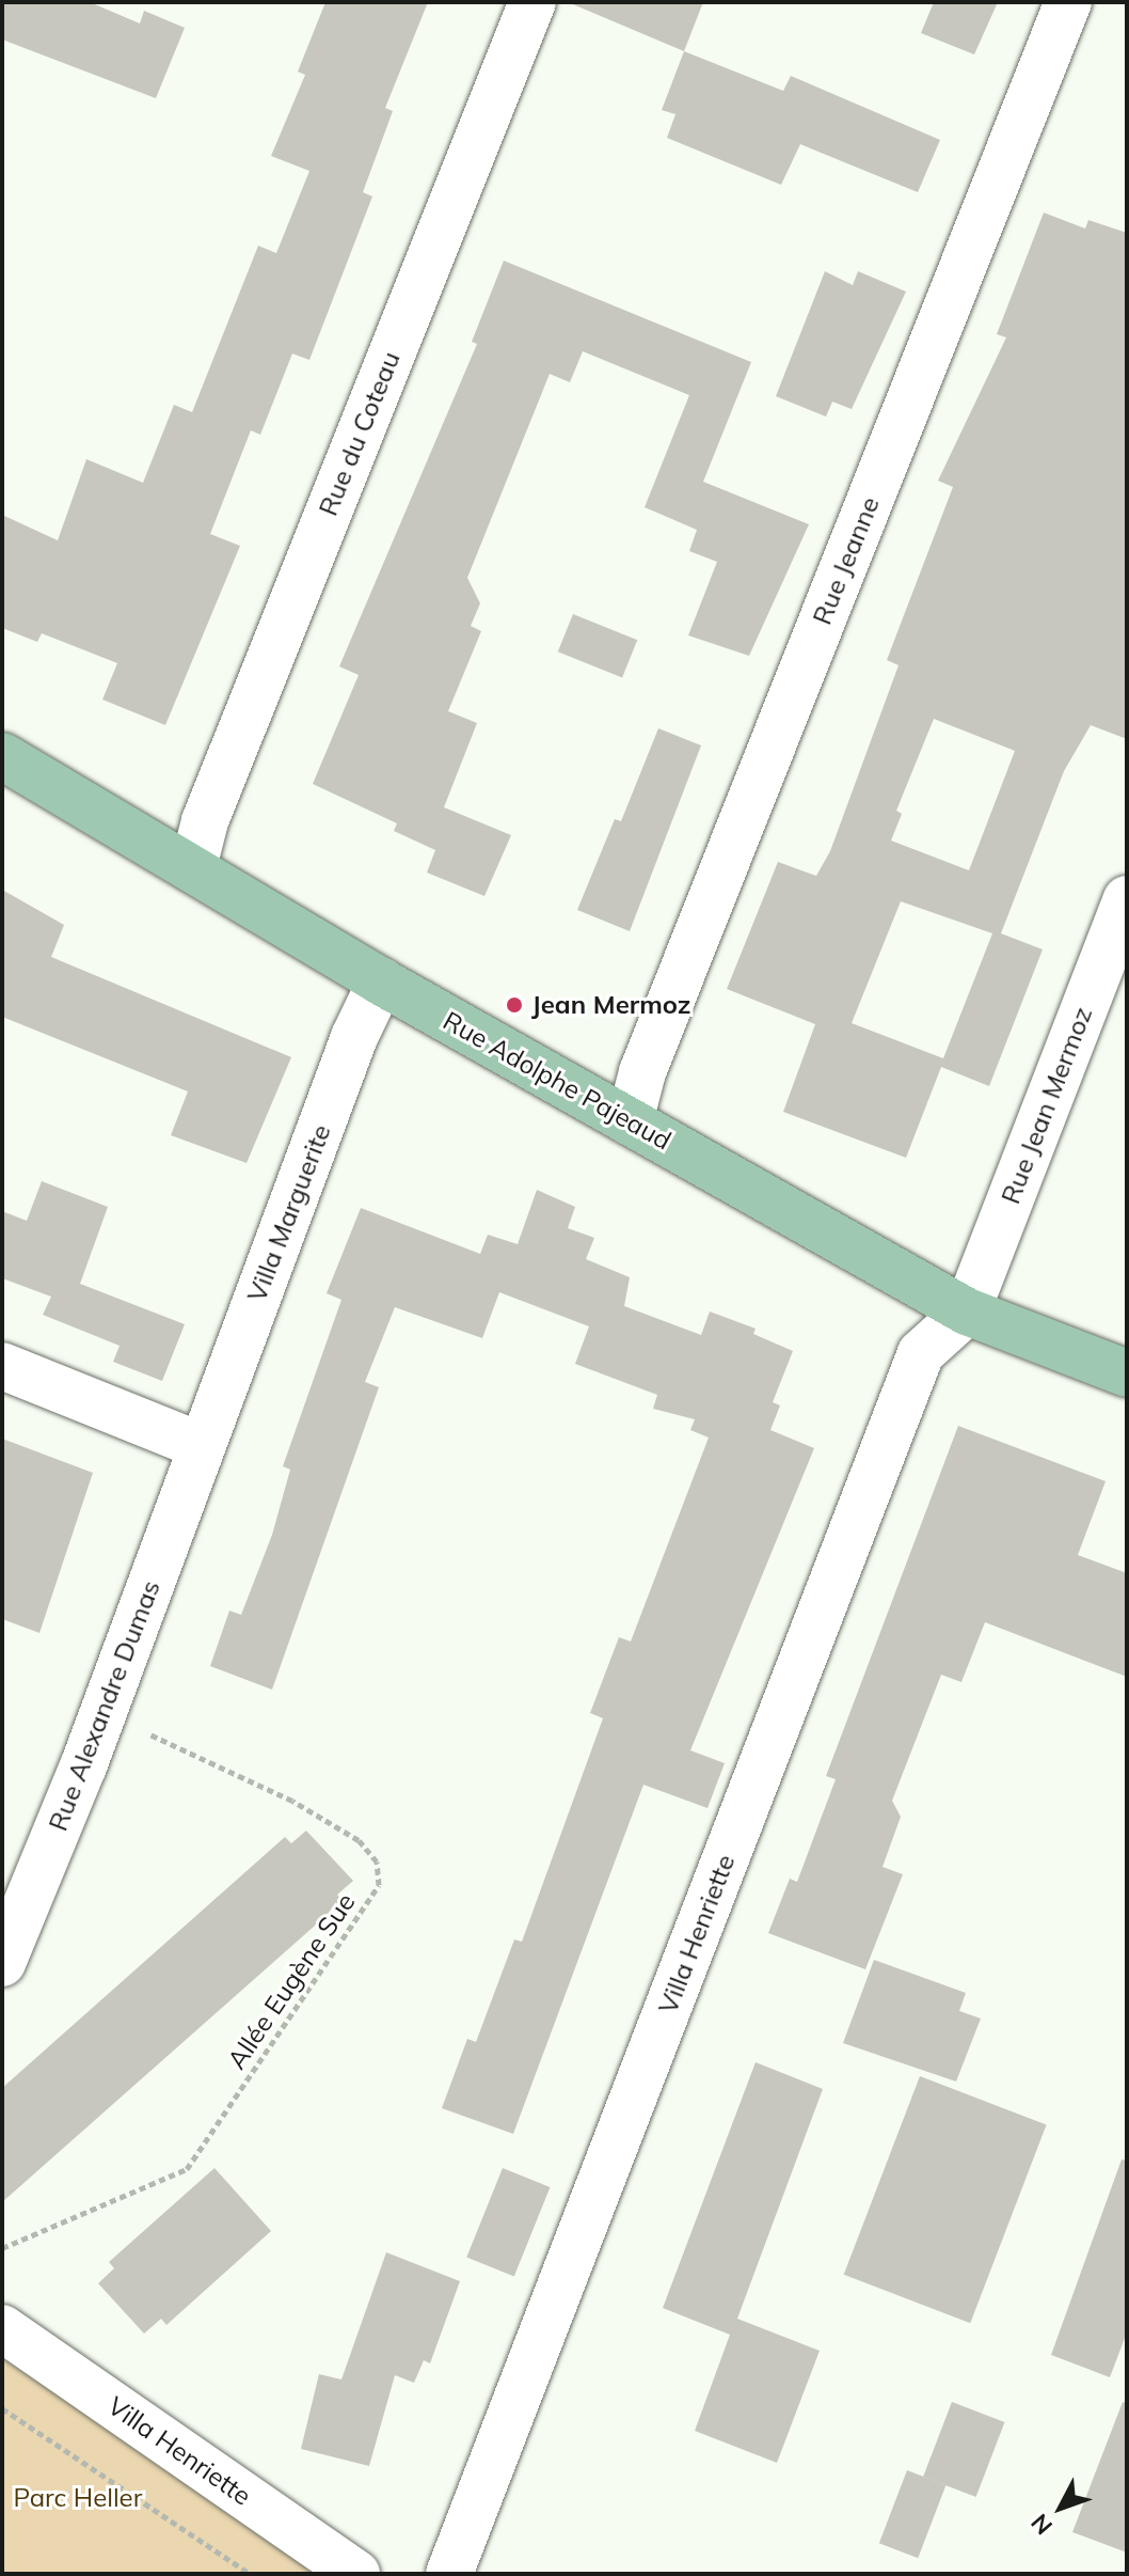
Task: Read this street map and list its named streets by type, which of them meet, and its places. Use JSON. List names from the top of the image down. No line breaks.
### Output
{"streets":{"main road":["Rue Adolphe Pajeaud"],"street":["Rue du Coteau","Rue Jeanne","Rue Jean Mermoz","Villa Marguerite","Rue Alexandre Dumas","Villa Henriette"],"path":["Allée Eugène Sue"]},"crossings":[["Rue du Coteau","Rue Adolphe Pajeaud"],["Rue Jeanne","Rue Adolphe Pajeaud"],["Rue Adolphe Pajeaud","Rue Jean Mermoz"],["Rue Adolphe Pajeaud","Villa Marguerite"],["Rue Adolphe Pajeaud","Villa Henriette"],["Rue Jean Mermoz","Villa Henriette"],["Villa Marguerite","Rue Alexandre Dumas"],["Rue Alexandre Dumas","Allée Eugène Sue"]],"parks":["Parc Heller"],"places":["Jean Mermoz"],"north":"bottom left"}
